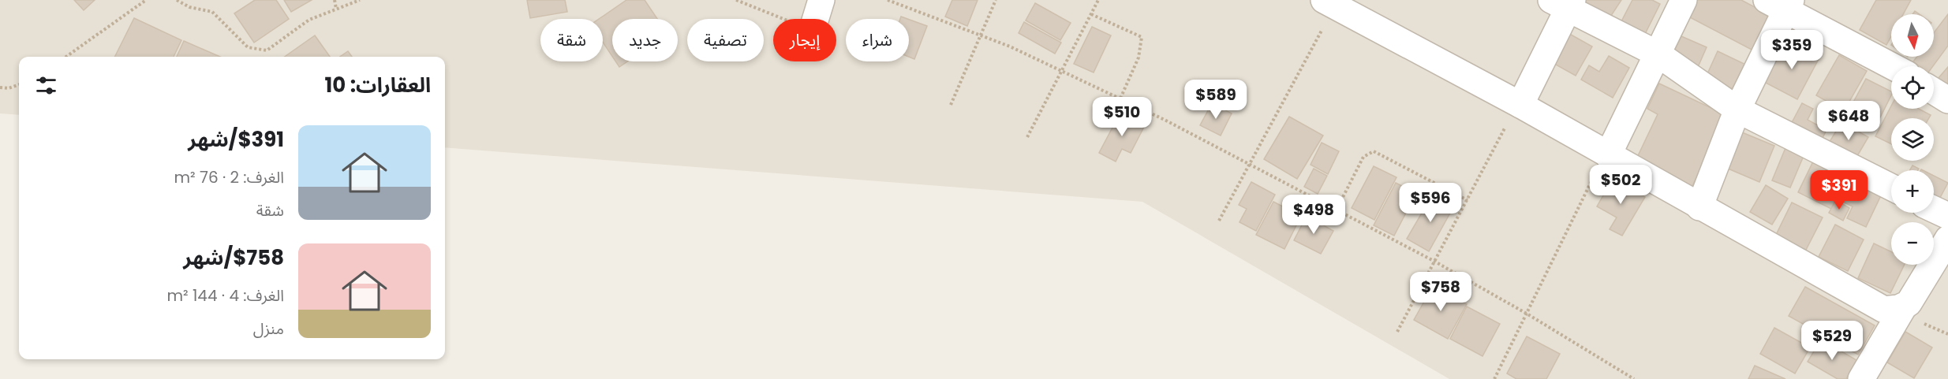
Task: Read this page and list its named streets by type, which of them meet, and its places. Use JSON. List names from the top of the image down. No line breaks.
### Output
{"north":"bottom","page":{"map_buttons":["+","−"],"chip":["شراء","إيجار","تصفية","جديد","شقة"],"price":["$359","$589","$510","$648","$502","$391","$596","$498","$758","$529"],"heading":"العقارات: 10","list":[{"name":"$391/شهر","note":"الغرف: 2 · 76 m² · شقة"},{"name":"$758/شهر","note":"الغرف: 4 · 144 m² · منزل"}]}}
